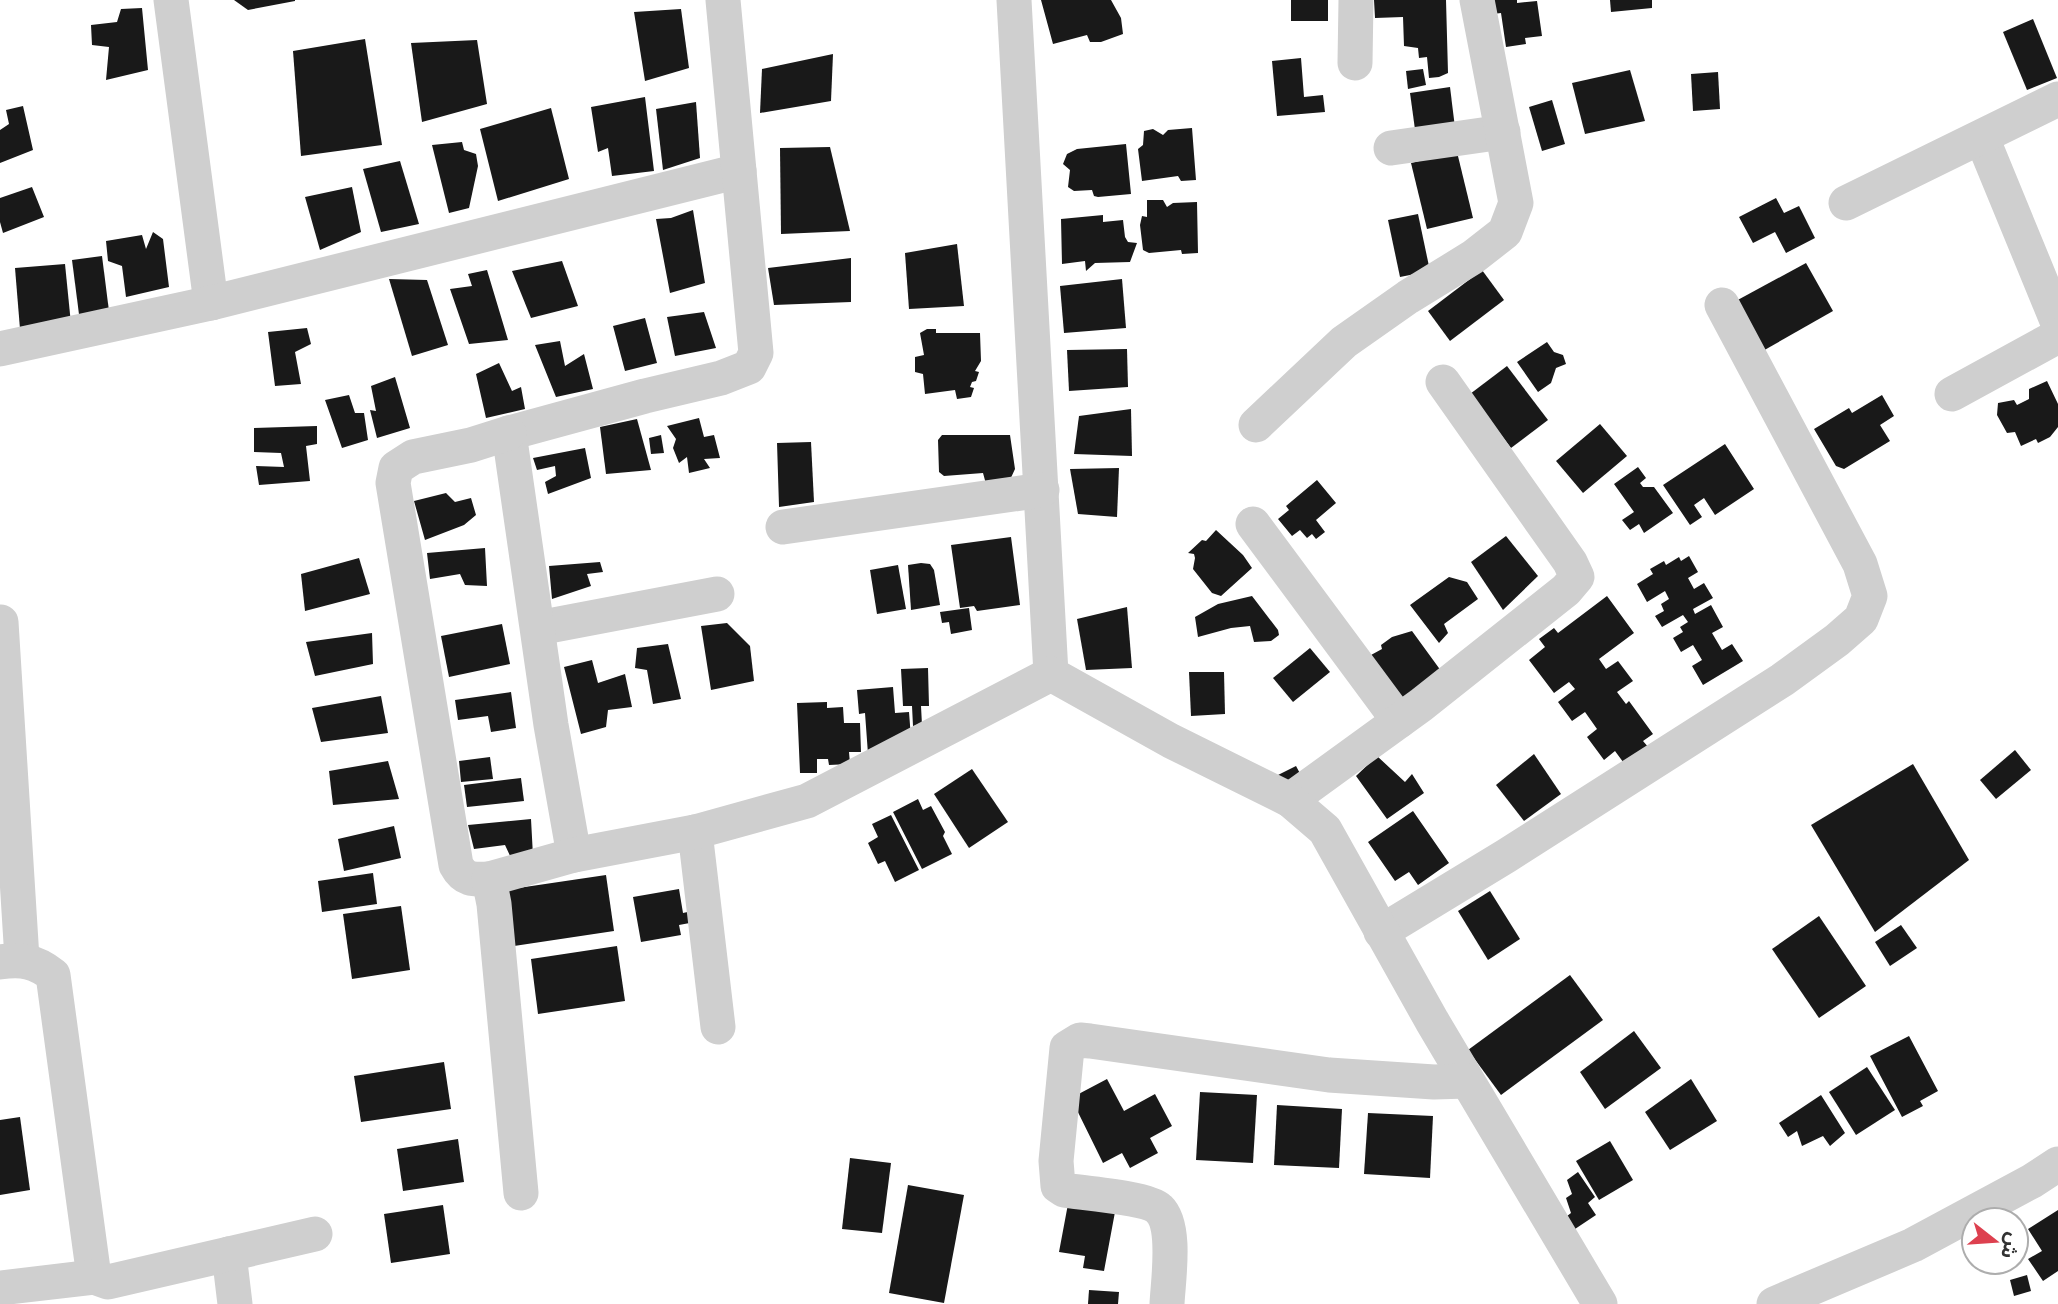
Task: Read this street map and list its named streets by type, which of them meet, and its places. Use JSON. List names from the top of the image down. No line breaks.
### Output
{"north":"right"}
